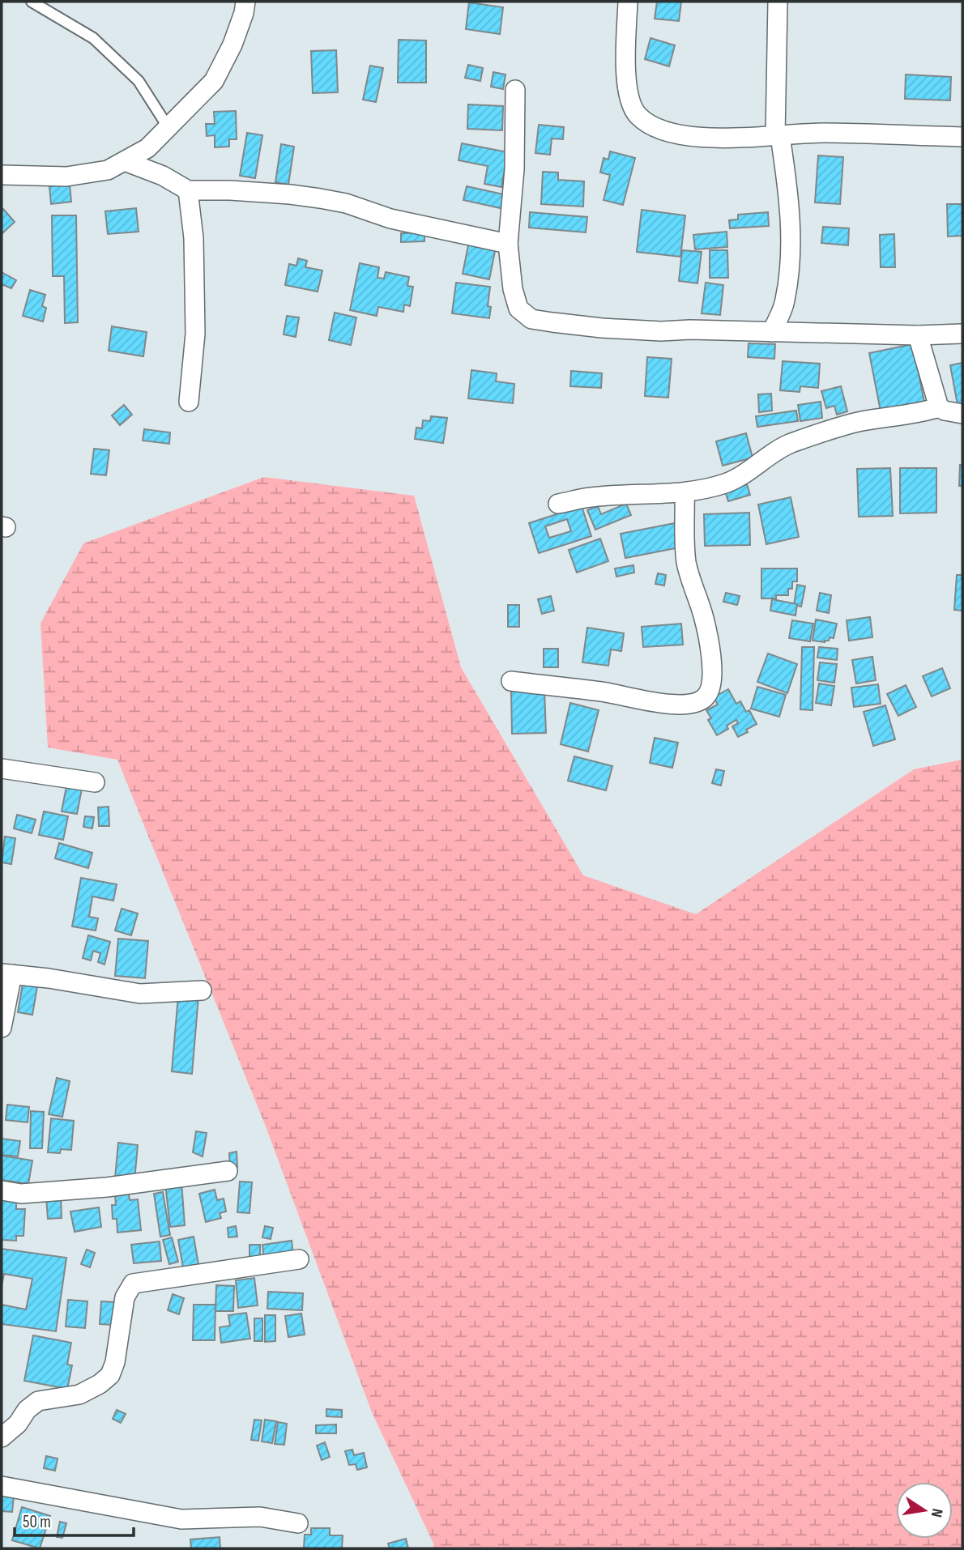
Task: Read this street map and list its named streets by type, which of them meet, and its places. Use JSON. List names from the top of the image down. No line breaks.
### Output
{"scale_bar":"50 m","north":"right"}
